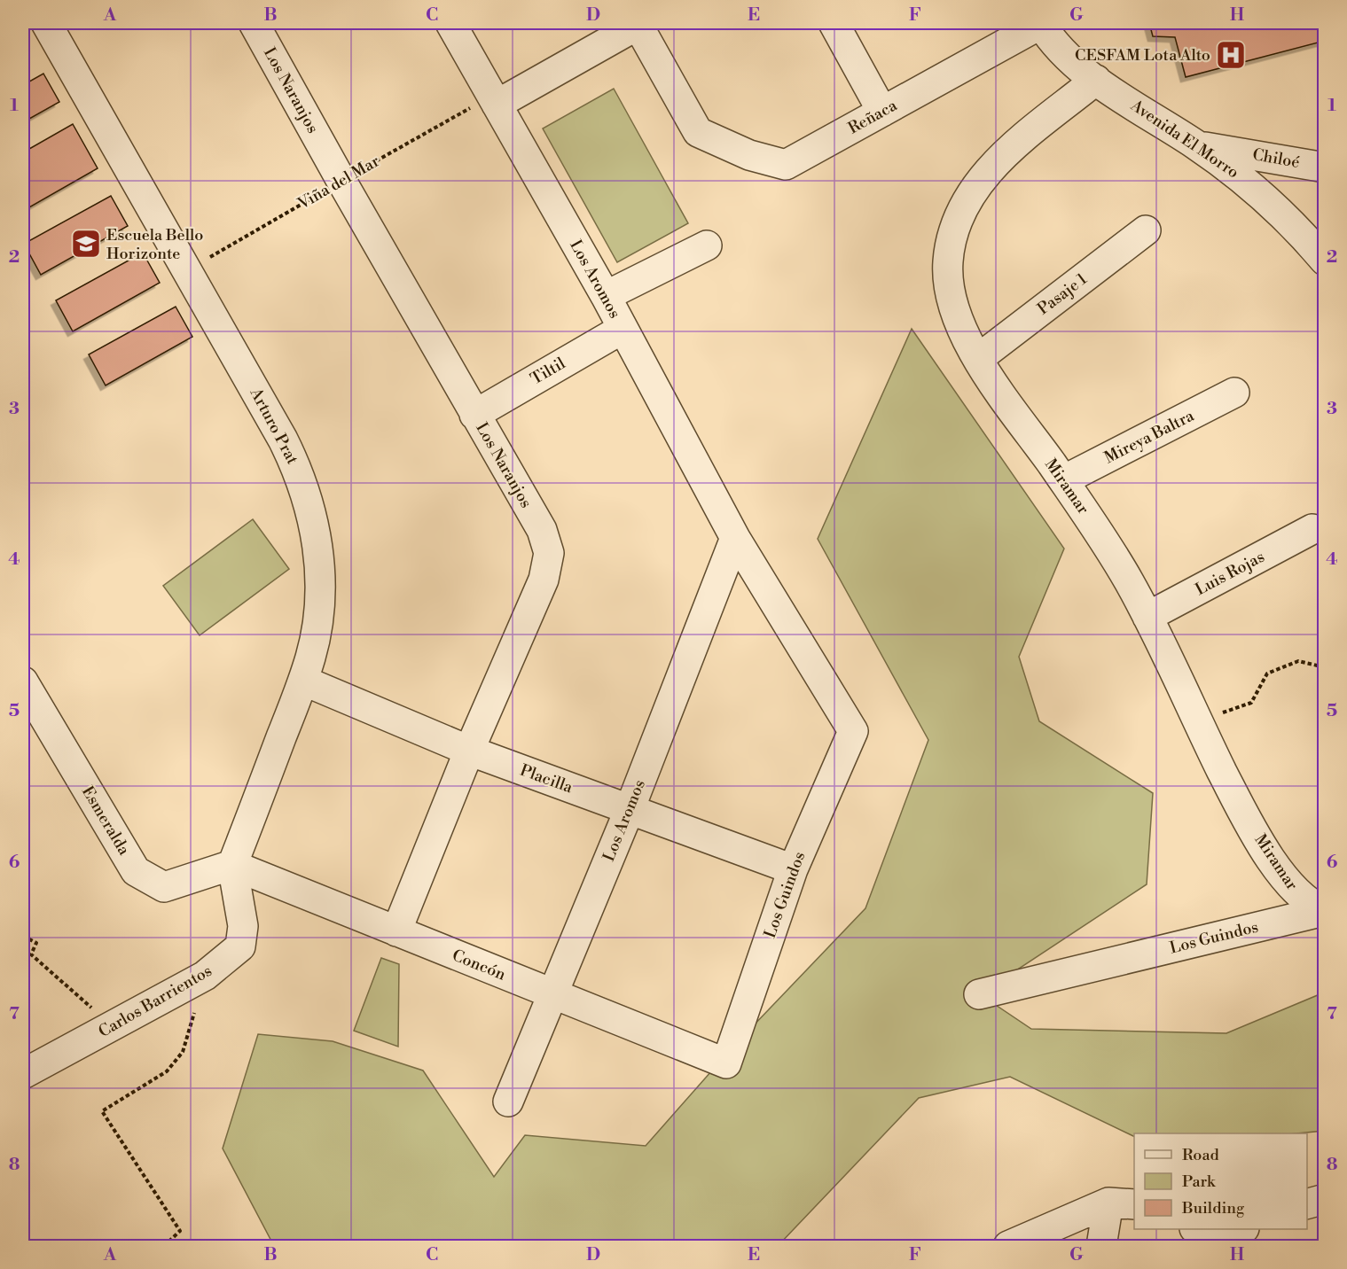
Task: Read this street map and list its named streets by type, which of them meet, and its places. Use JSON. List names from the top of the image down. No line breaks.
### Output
{"streets":{"street":["Los Naranjos","Reñaca","Avenida El Morro","Chiloé","Los Aromos","Pasaje 1","Tiltil","Arturo Prat","Mireya Baltra","Miramar","Luis Rojas","Placilla","Esmeralda","Los Guindos","Concón","Carlos Barrientos"],"path":["Viña del Mar"]},"crossings":[["Los Naranjos","Viña del Mar"],["Los Naranjos","Tiltil"],["Los Naranjos","Placilla"],["Los Naranjos","Concón"],["Reñaca","Avenida El Morro"],["Avenida El Morro","Chiloé"],["Avenida El Morro","Miramar"],["Viña del Mar","Los Aromos"],["Viña del Mar","Arturo Prat"],["Los Aromos","Tiltil"],["Los Aromos","Placilla"],["Los Aromos","Los Guindos"],["Los Aromos","Concón"],["Pasaje 1","Miramar"],["Arturo Prat","Placilla"],["Arturo Prat","Esmeralda"],["Arturo Prat","Concón"],["Arturo Prat","Carlos Barrientos"],["Mireya Baltra","Miramar"],["Miramar","Luis Rojas"],["Miramar","Los Guindos"],["Placilla","Los Guindos"],["Esmeralda","Concón"],["Esmeralda","Carlos Barrientos"],["Los Guindos","Concón"],["Concón","Carlos Barrientos"]],"places":{"hospital":["CESFAM Lota Alto"],"school or university":["Escuela Bello Horizonte"]},"legend":["Road","Park","Building"],"grid":{"columns":["A","B","C","D","E","F","G","H"],"rows":["1","2","3","4","5","6","7","8"]}}
